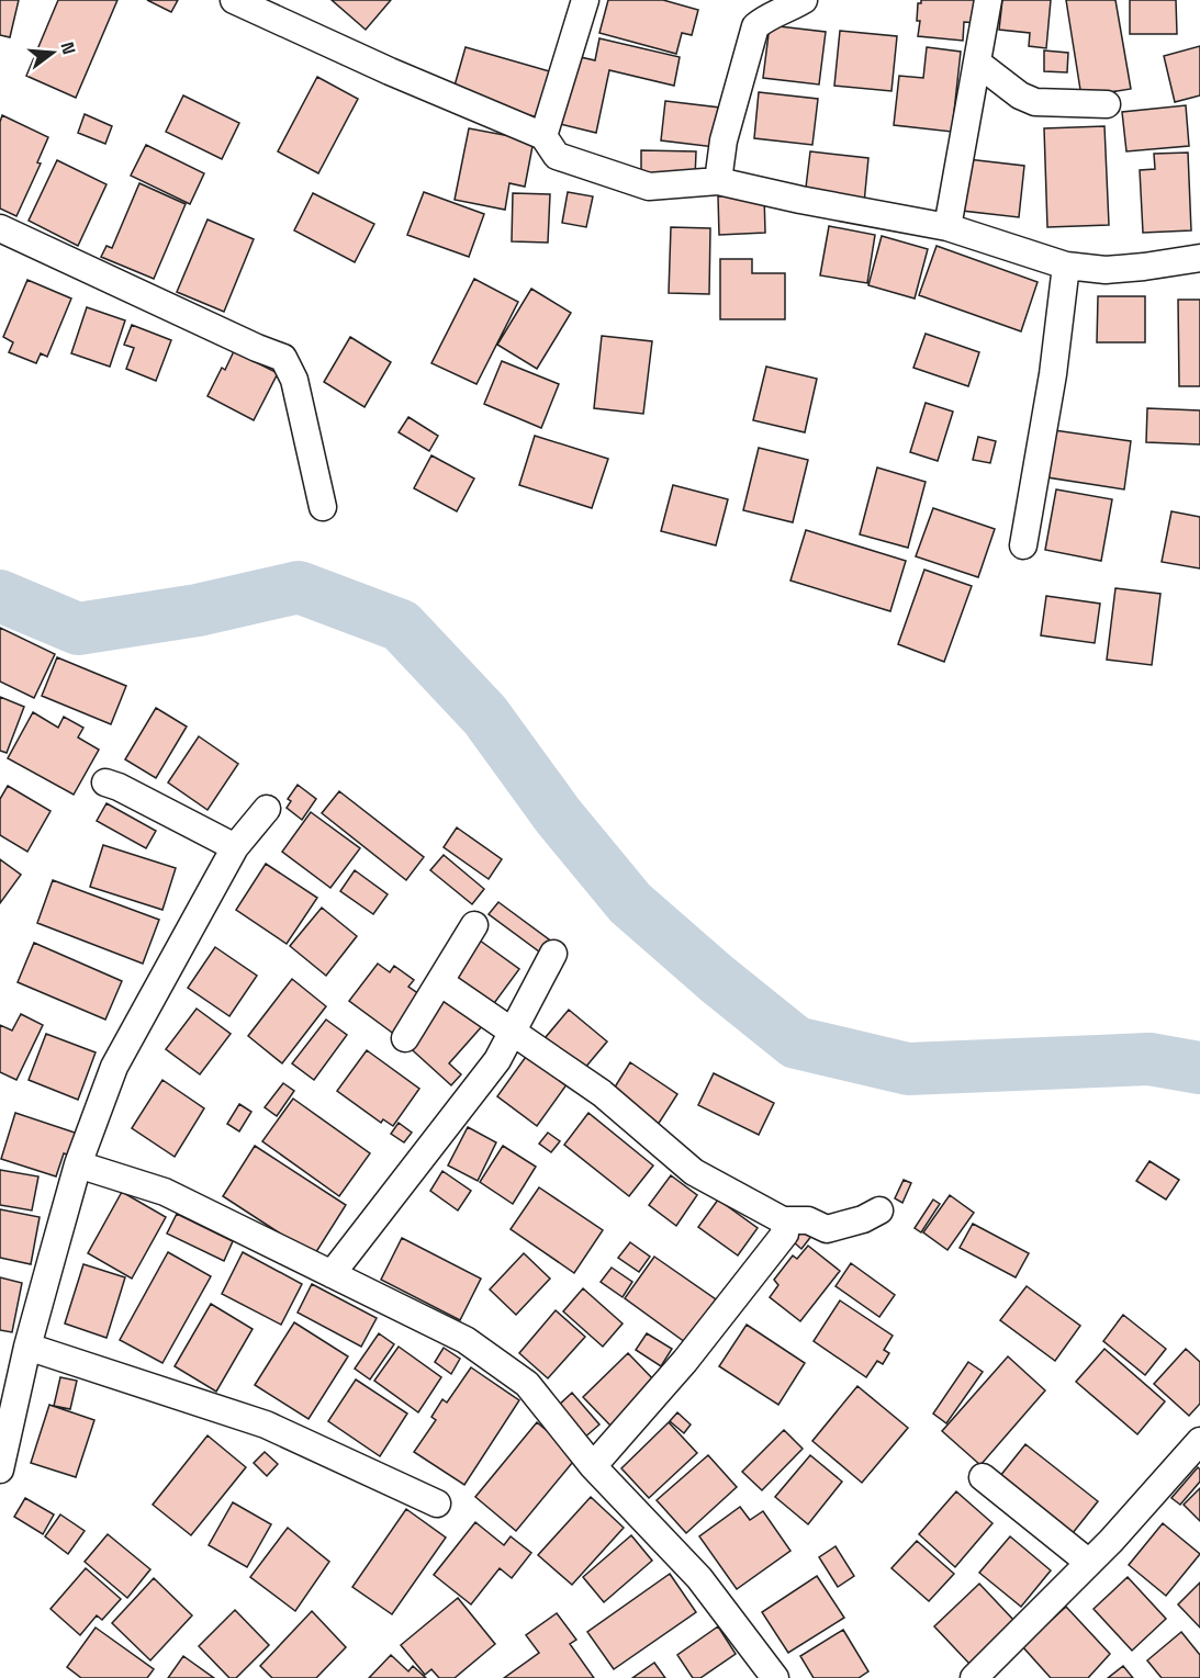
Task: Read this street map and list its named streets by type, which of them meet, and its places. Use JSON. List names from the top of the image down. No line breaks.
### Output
{"north":"right"}
